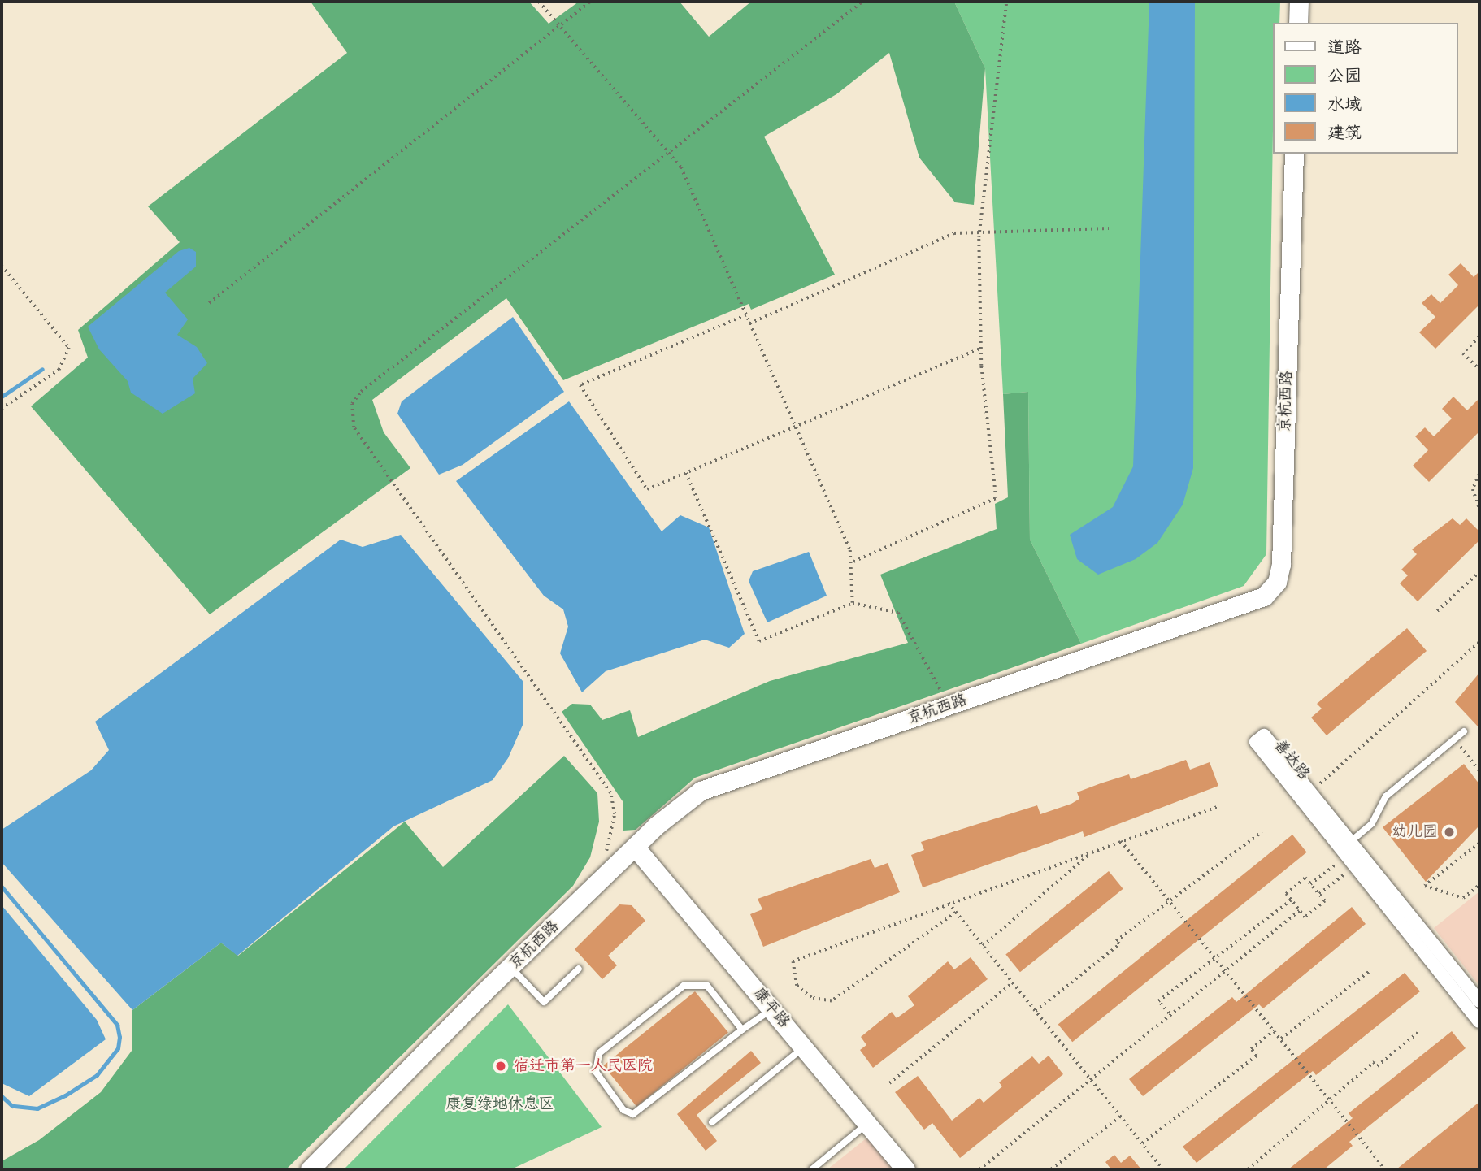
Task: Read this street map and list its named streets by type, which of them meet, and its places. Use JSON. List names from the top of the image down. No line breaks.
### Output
{"streets":{"street":["京杭西路","善达路","康平路"]},"crossings":[["京杭西路","康平路"]],"parks":["康复绿地休息区"],"places":["幼儿园","宿迁市第一人民医院"],"legend":["道路","公园","水域","建筑"]}
